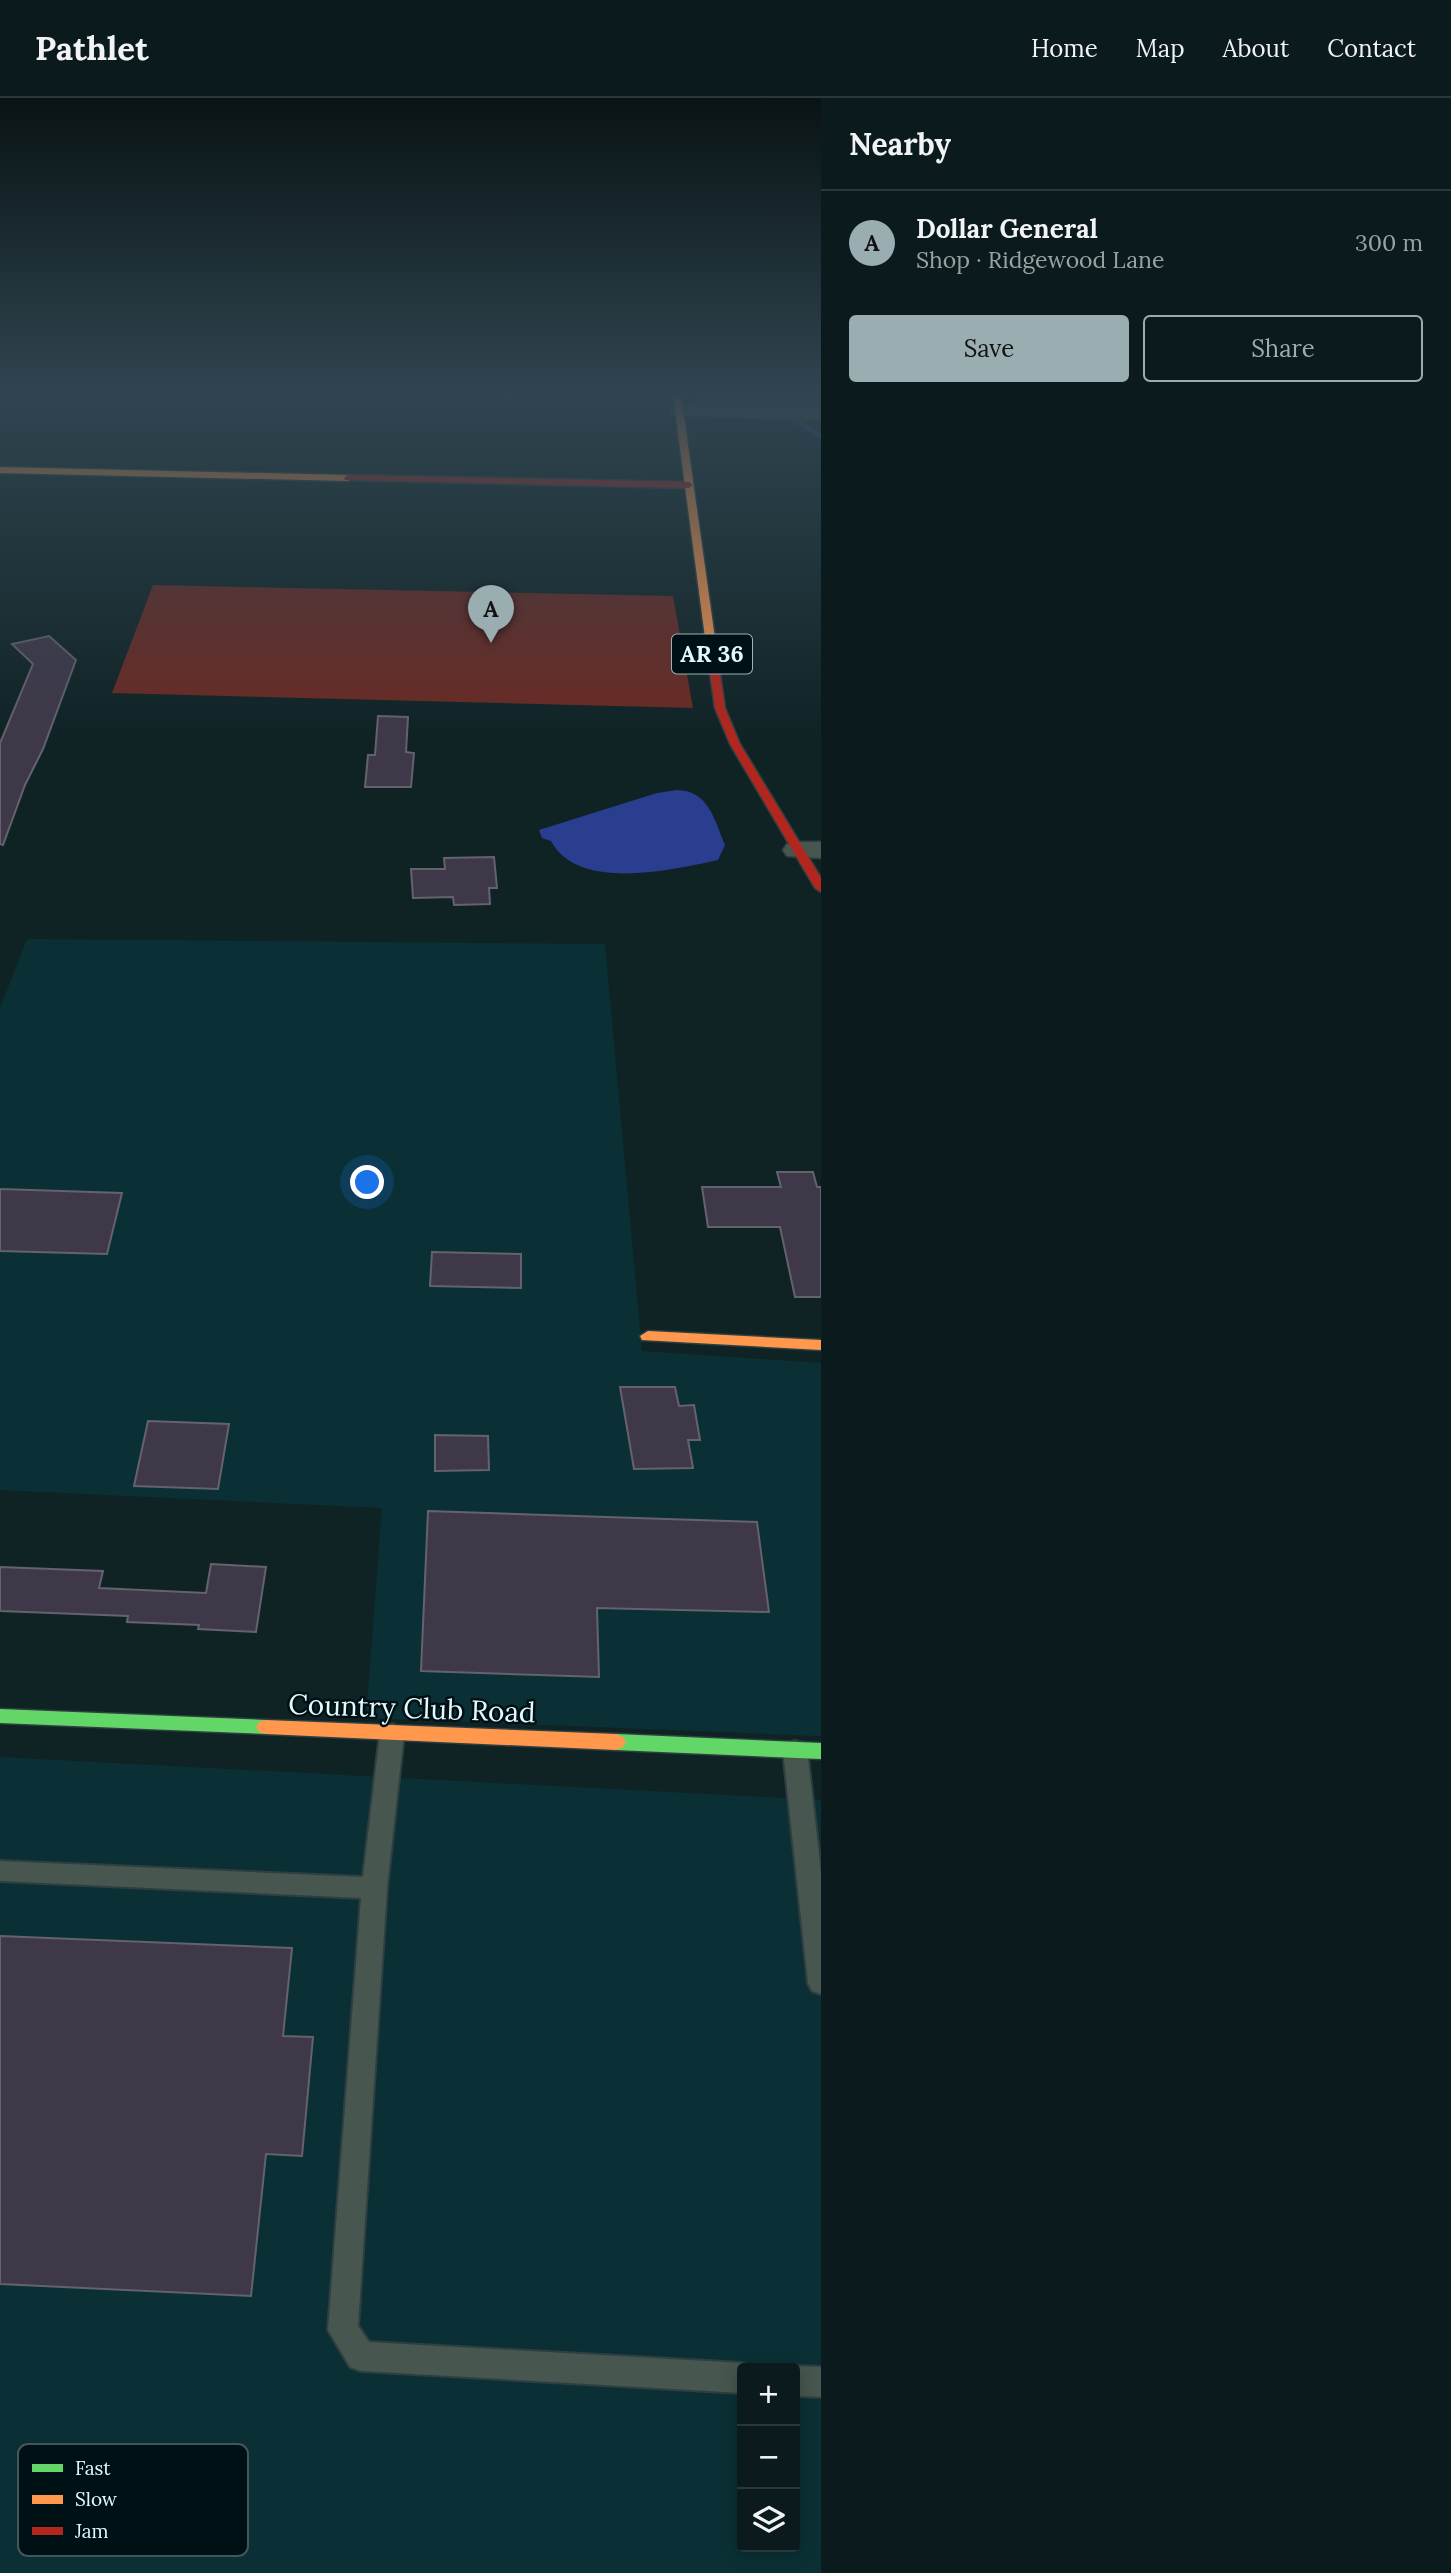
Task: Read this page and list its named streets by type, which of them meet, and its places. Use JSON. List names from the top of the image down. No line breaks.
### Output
{"streets":{"street":["AR 36","Country Club Road"]},"legend":["Fast","Slow","Jam"],"page":{"header":"Pathlet","nav":["Home","Map","About","Contact"],"heading":"Nearby","list":[{"mark":"A","name":"Dollar General","note":"Shop · Ridgewood Lane","value":"300 m"}],"buttons":["Save","Share"],"pins":"A","map_buttons":["+","−"]}}
